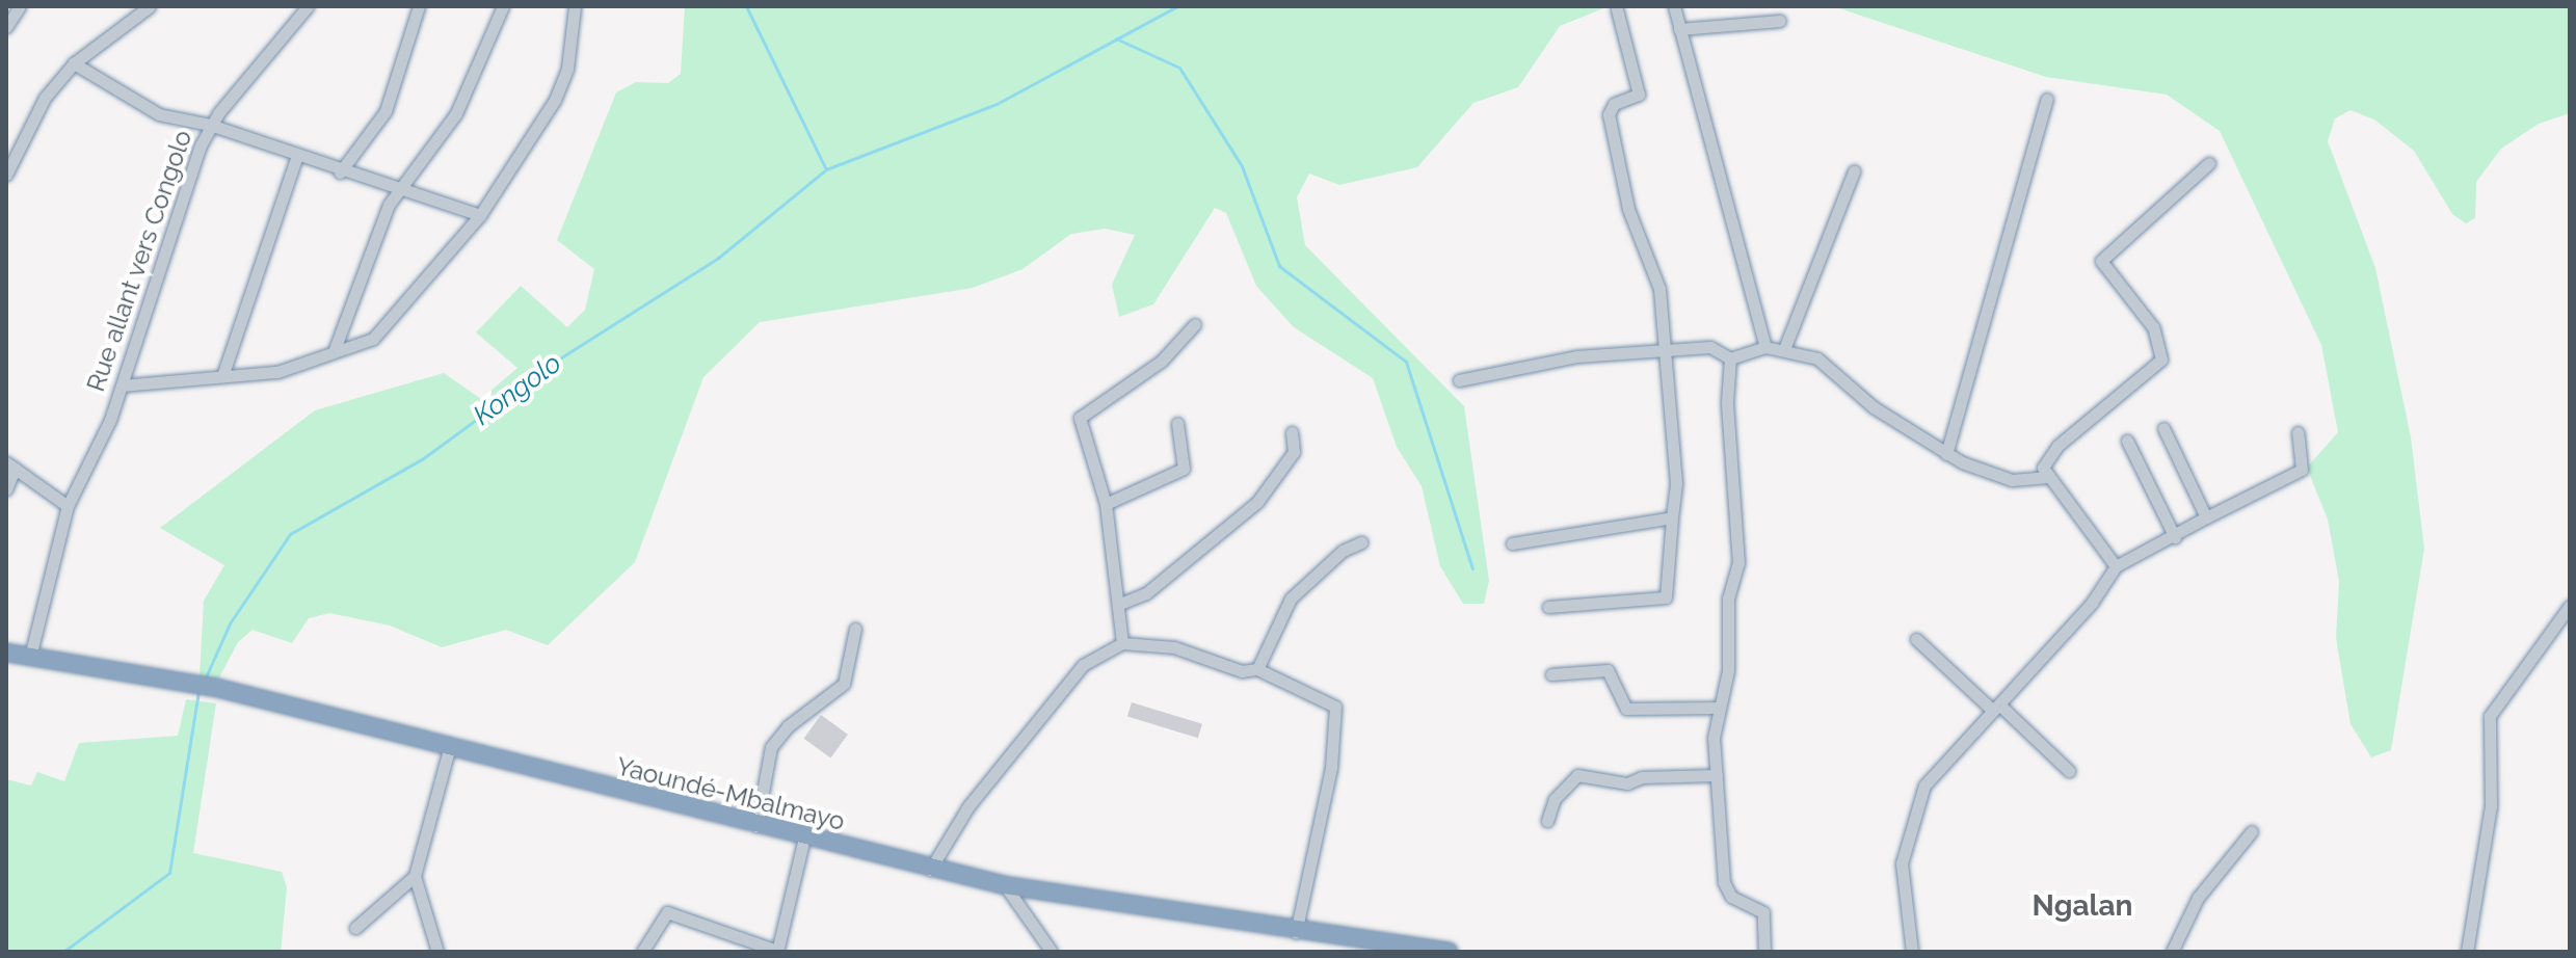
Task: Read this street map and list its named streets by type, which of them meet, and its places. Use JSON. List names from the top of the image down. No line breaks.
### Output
{"streets":{"highway":["Yaoundé-Mbalmayo"],"street":["Rue allant vers Congolo"]},"crossings":[["Rue allant vers Congolo","Yaoundé-Mbalmayo"]],"districts":["Ngalan"],"water":["Kongolo"]}
